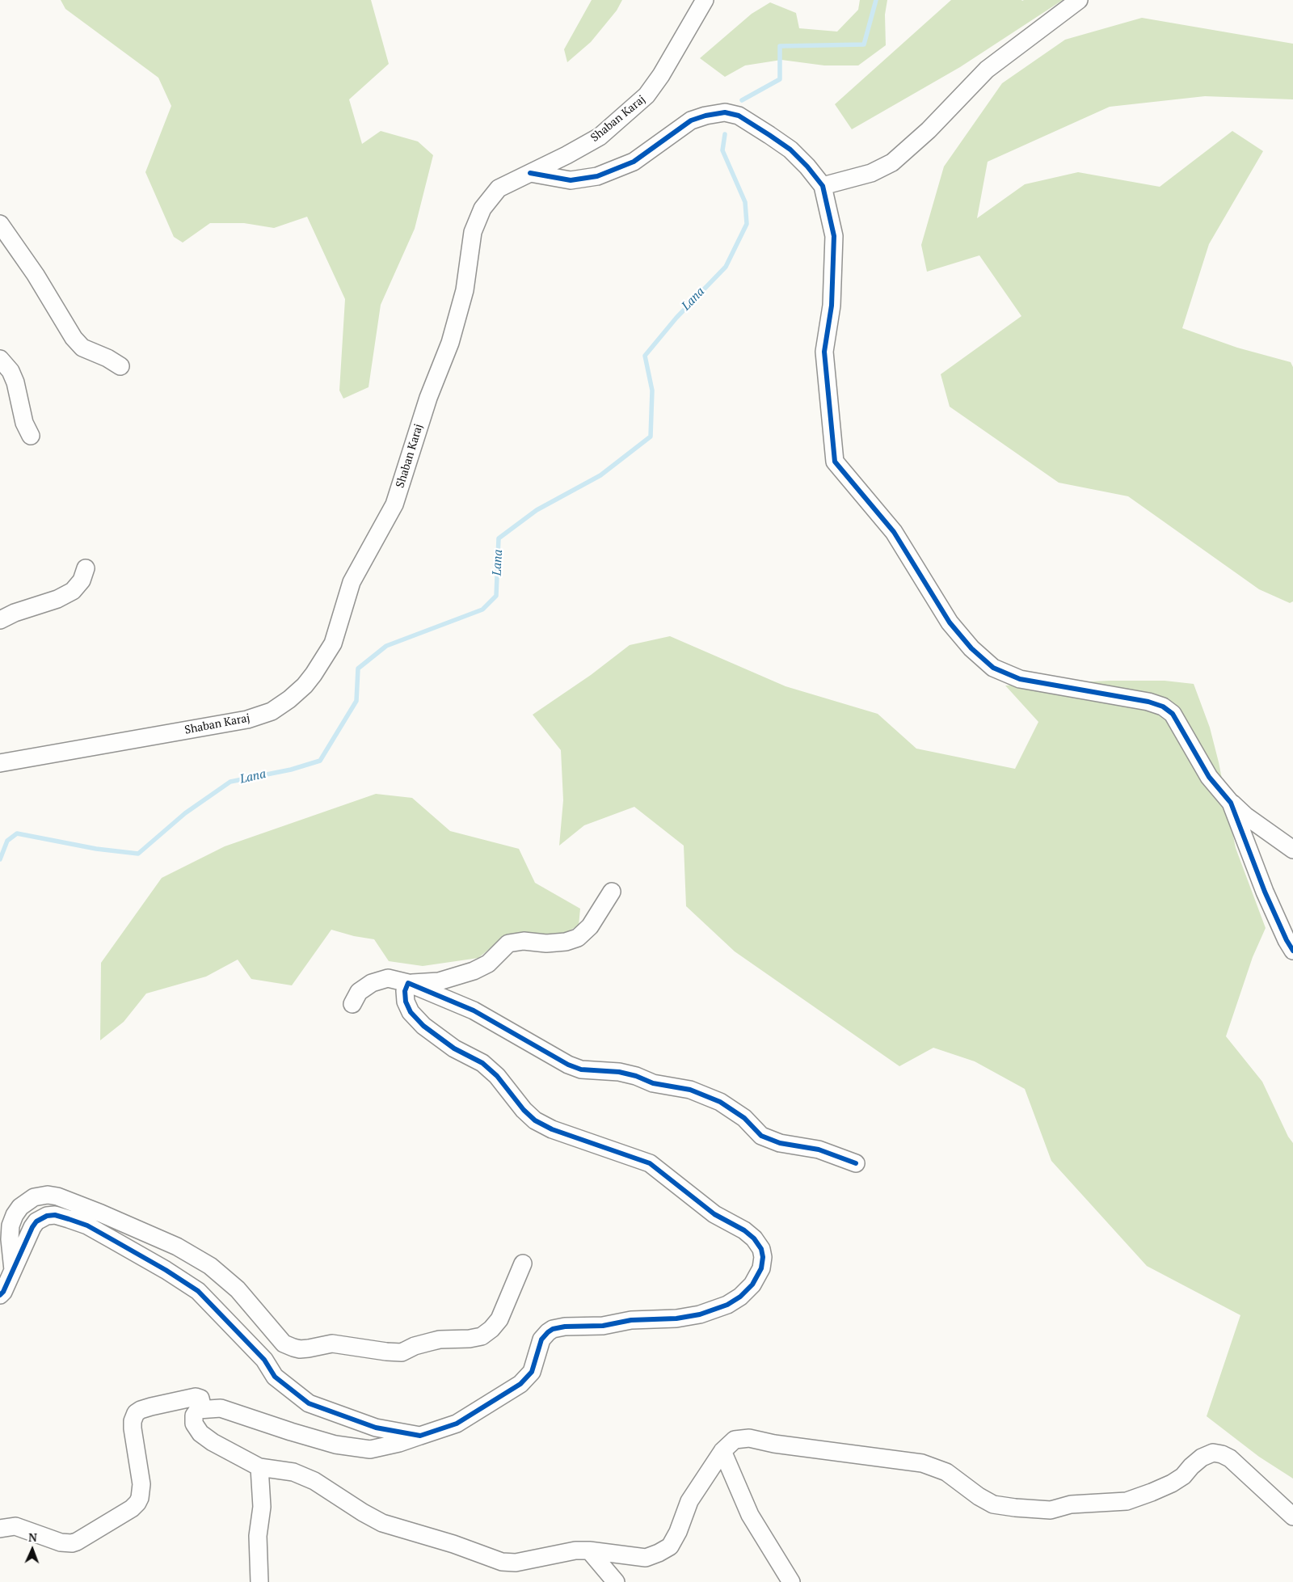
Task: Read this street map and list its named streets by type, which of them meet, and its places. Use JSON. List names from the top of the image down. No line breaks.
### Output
{"streets":{"street":["Shaban Karaj"]},"water":["Lana"],"north":"top"}
